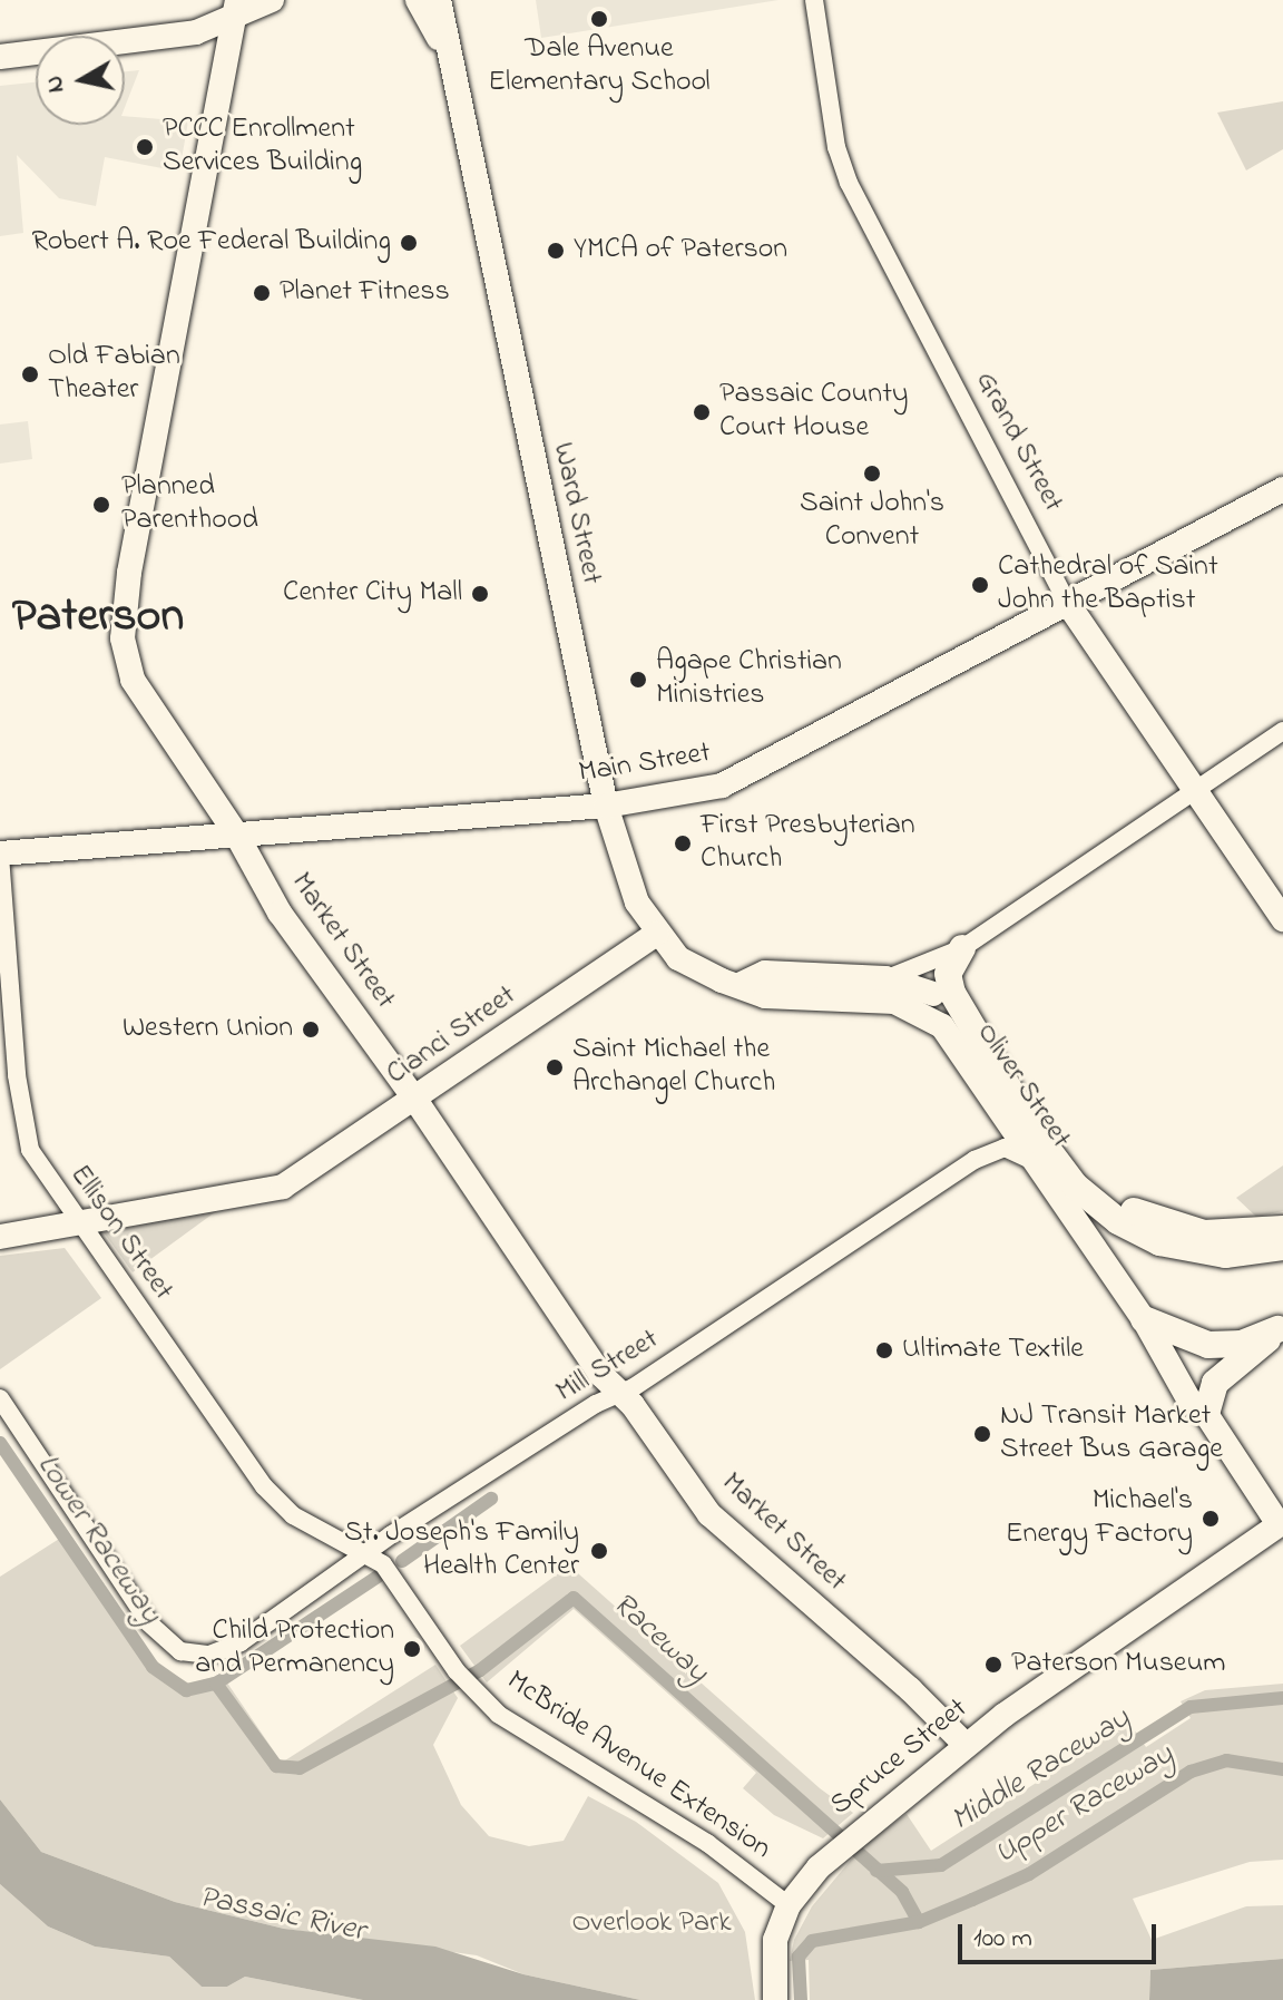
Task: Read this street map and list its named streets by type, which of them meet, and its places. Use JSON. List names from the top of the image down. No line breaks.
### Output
{"streets":{"main road":["Grand Street","Ward Street","Main Street","Market Street","Cianci Street","Oliver Street","Spruce Street"],"street":["Ellison Street","Mill Street","McBride Avenue Extension"]},"crossings":[["Grand Street","Main Street"],["Ward Street","Main Street"],["Ward Street","Cianci Street"],["Ward Street","Oliver Street"],["Main Street","Market Street"],["Main Street","Ellison Street"],["Market Street","Cianci Street"],["Market Street","Mill Street"],["Market Street","Spruce Street"],["Cianci Street","Ellison Street"],["Oliver Street","Mill Street"],["Oliver Street","Spruce Street"],["Ellison Street","Mill Street"],["Ellison Street","McBride Avenue Extension"],["Mill Street","McBride Avenue Extension"],["Spruce Street","McBride Avenue Extension"]],"districts":["Paterson"],"water":["Lower Raceway","Raceway","Middle Raceway","Upper Raceway","Passaic River"],"parks":["Overlook Park"],"places":["Dale Avenue Elementary School","PCCC Enrollment Services Building","Robert A. Roe Federal Building","YMCA of Paterson","Planet Fitness","Old Fabian Theater","Passaic County Court House","Saint John's Convent","Planned Parenthood","Cathedral of Saint John the Baptist","Center City Mall","Agape Christian Ministries","First Presbyterian Church","Western Union","Saint Michael the Archangel Church","Ultimate Textile","NJ Transit Market Street Bus Garage","Michael's Energy Factory","St. Joseph's Family Health Center","Child Protection and Permanency","Paterson Museum"],"scale_bar":"100 m","north":"left"}
